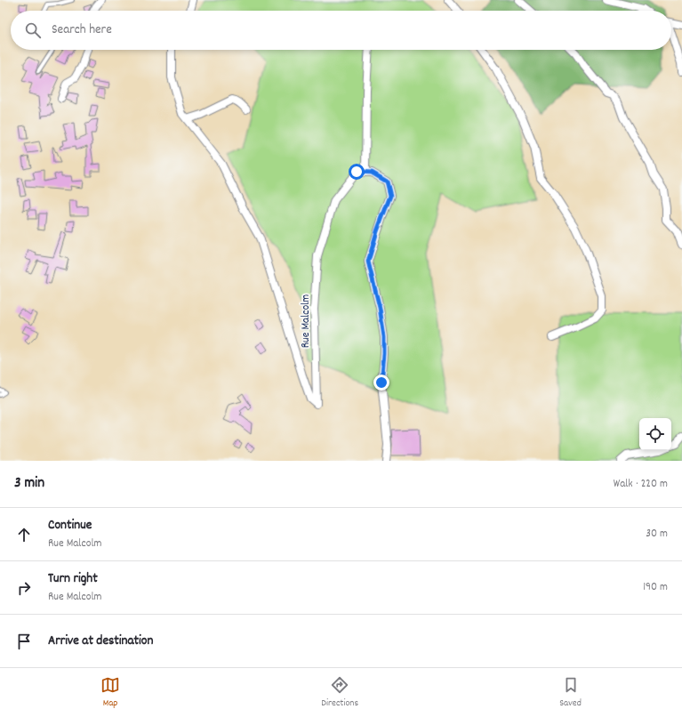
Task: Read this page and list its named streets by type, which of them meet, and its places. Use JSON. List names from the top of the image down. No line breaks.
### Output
{"streets":{"street":["Rue Malcolm"]},"page":{"search":"Search here","heading":["3 min","Walk · 220 m"],"list":[["Continue","Rue Malcolm","30 m"],["Turn right","Rue Malcolm","190 m"],"Arrive at destination"],"nav":["Map","Directions","Saved"]}}
